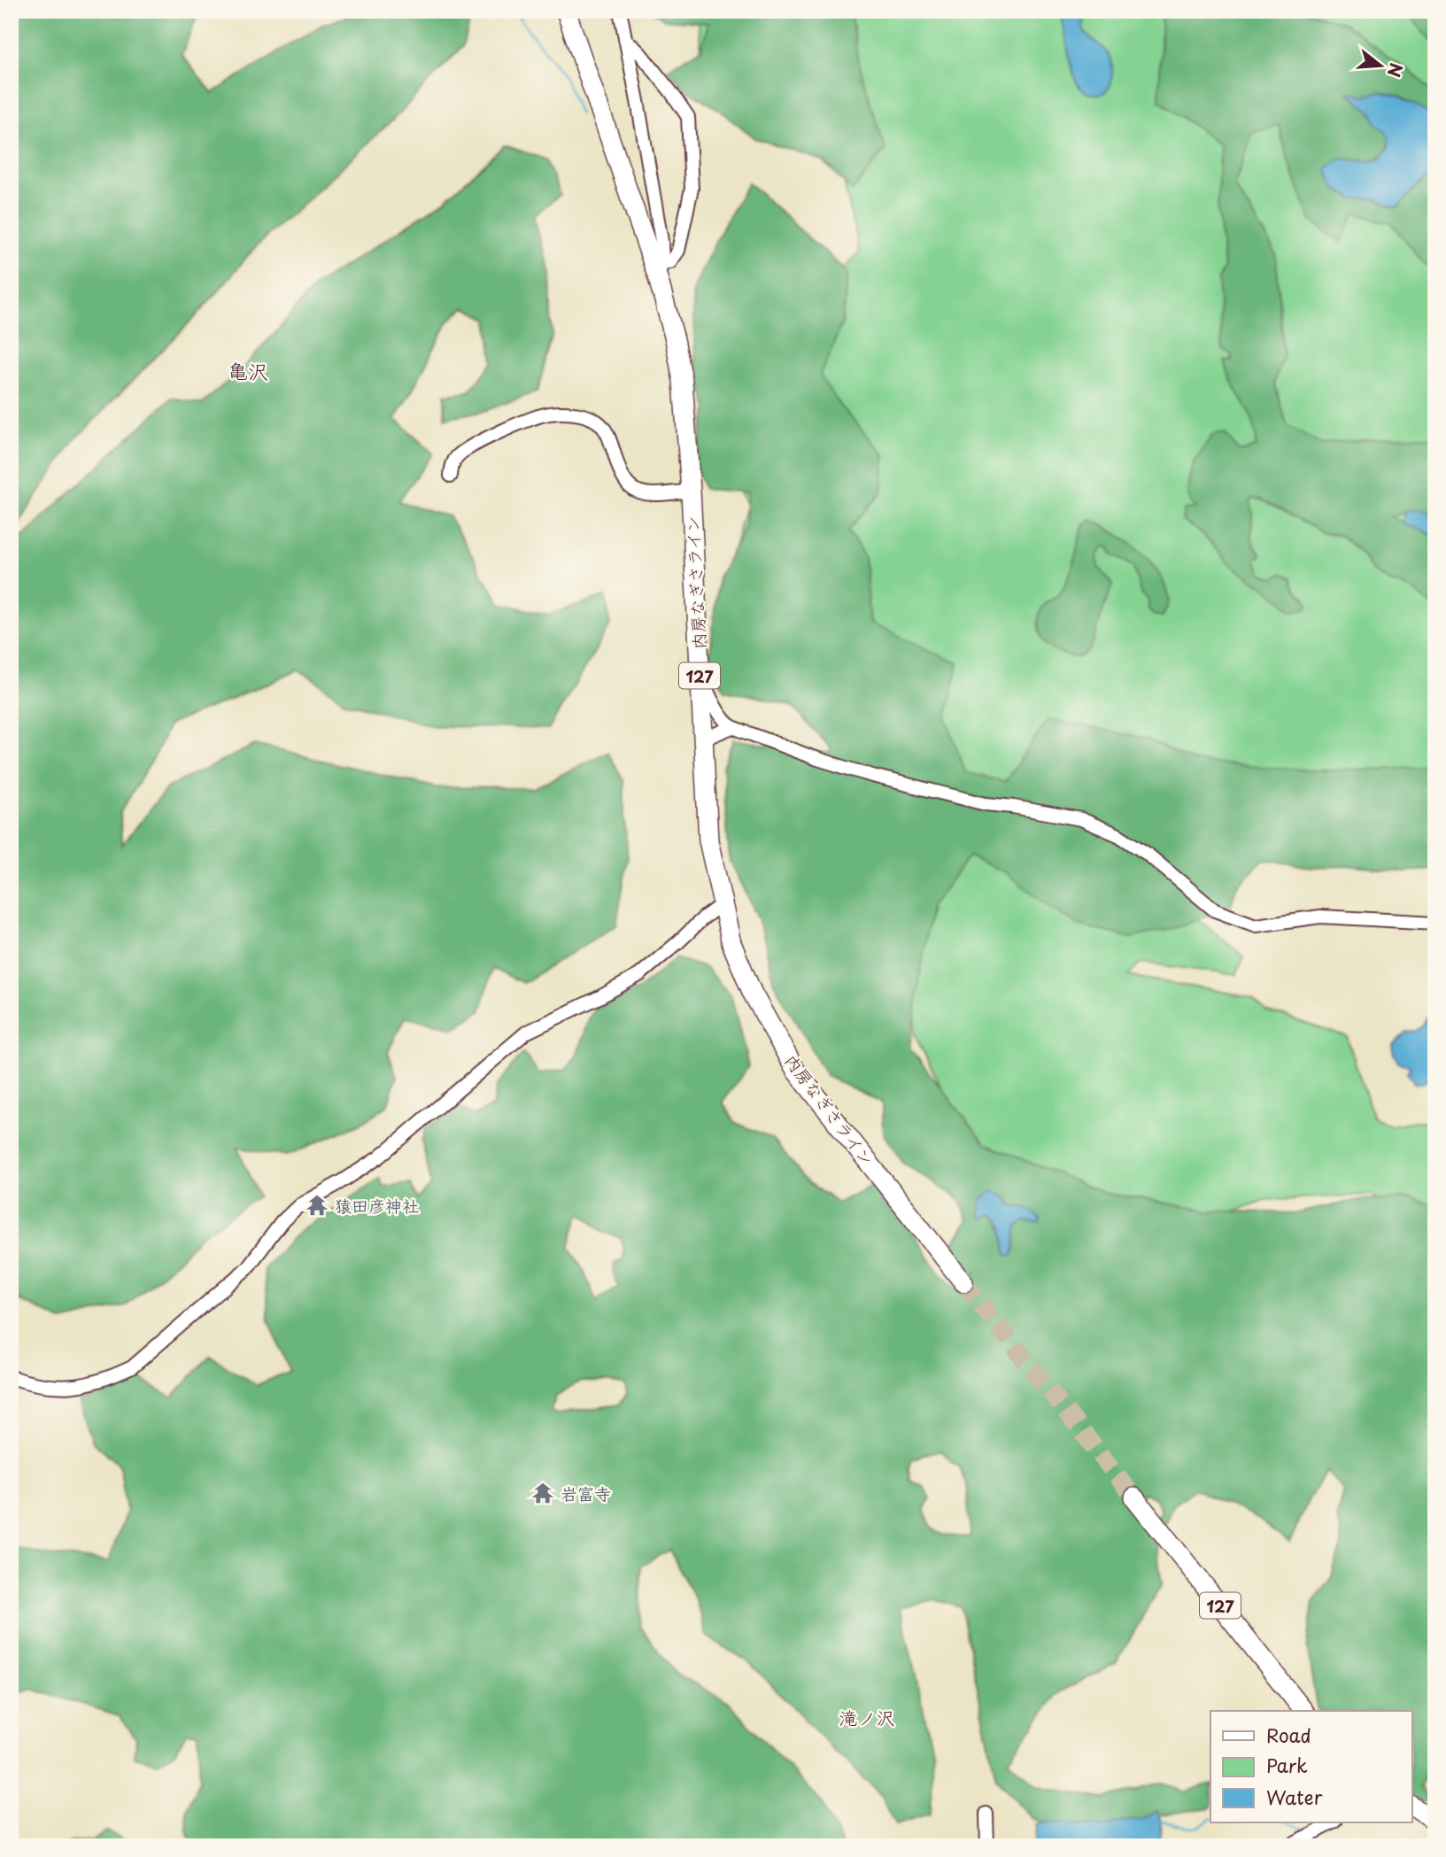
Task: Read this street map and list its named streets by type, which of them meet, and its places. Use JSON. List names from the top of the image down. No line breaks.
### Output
{"streets":{"highway":["内房なぎさライン","127"]},"districts":["亀沢","滝ノ沢"],"places":{"temple":["猿田彦神社","岩富寺"]},"legend":["Road","Park","Water"],"north":"right"}
